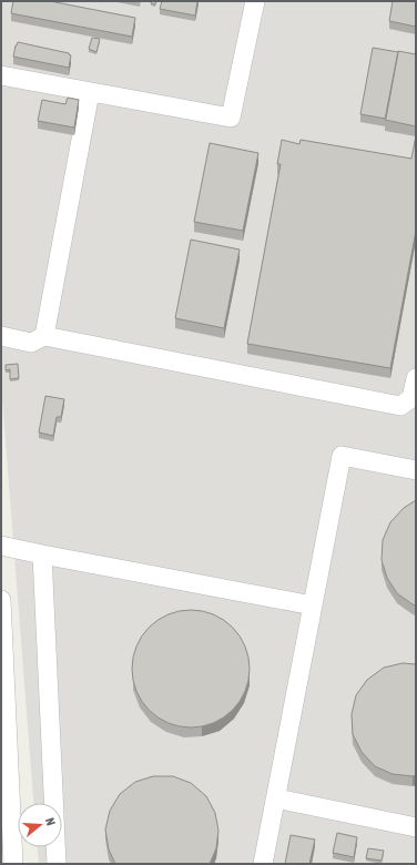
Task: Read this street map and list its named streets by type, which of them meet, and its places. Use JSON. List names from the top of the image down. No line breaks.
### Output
{"north":"right"}
